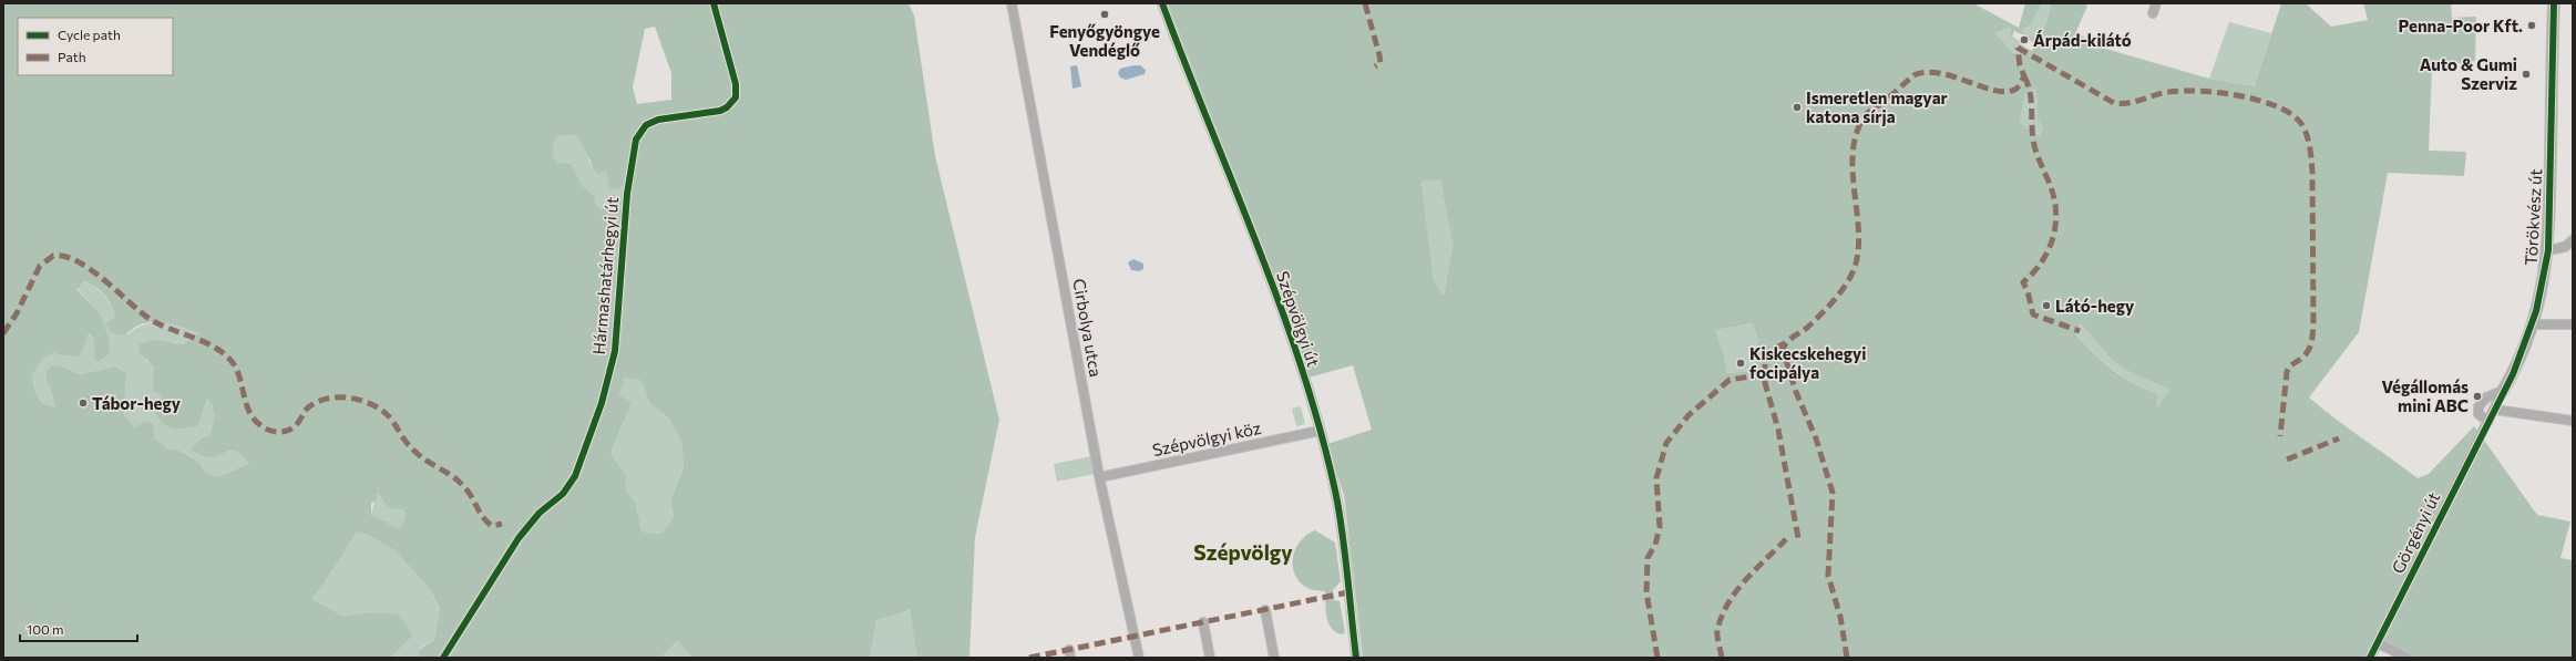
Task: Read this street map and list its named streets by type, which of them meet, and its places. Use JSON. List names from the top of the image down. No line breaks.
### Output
{"streets":{"street":["Törökvész út","Hármashatárhegyi út","Szépvölgyi út","Cirbolya utca","Szépvölgyi köz","Görgényi út"]},"crossings":[["Törökvész út","Görgényi út"],["Szépvölgyi út","Szépvölgyi köz"],["Cirbolya utca","Szépvölgyi köz"]],"districts":["Szépvölgy"],"places":["Fenyőgyöngye Vendéglő","Penna-Poor Kft.","Árpád-kilátó","Auto & Gumi Szerviz","Ismeretlen magyar katona sírja","Látó-hegy","Kiskecskehegyi focipálya","Végállomás mini ABC","Tábor-hegy"],"legend":["Cycle path","Path"],"scale_bar":"100 m"}
